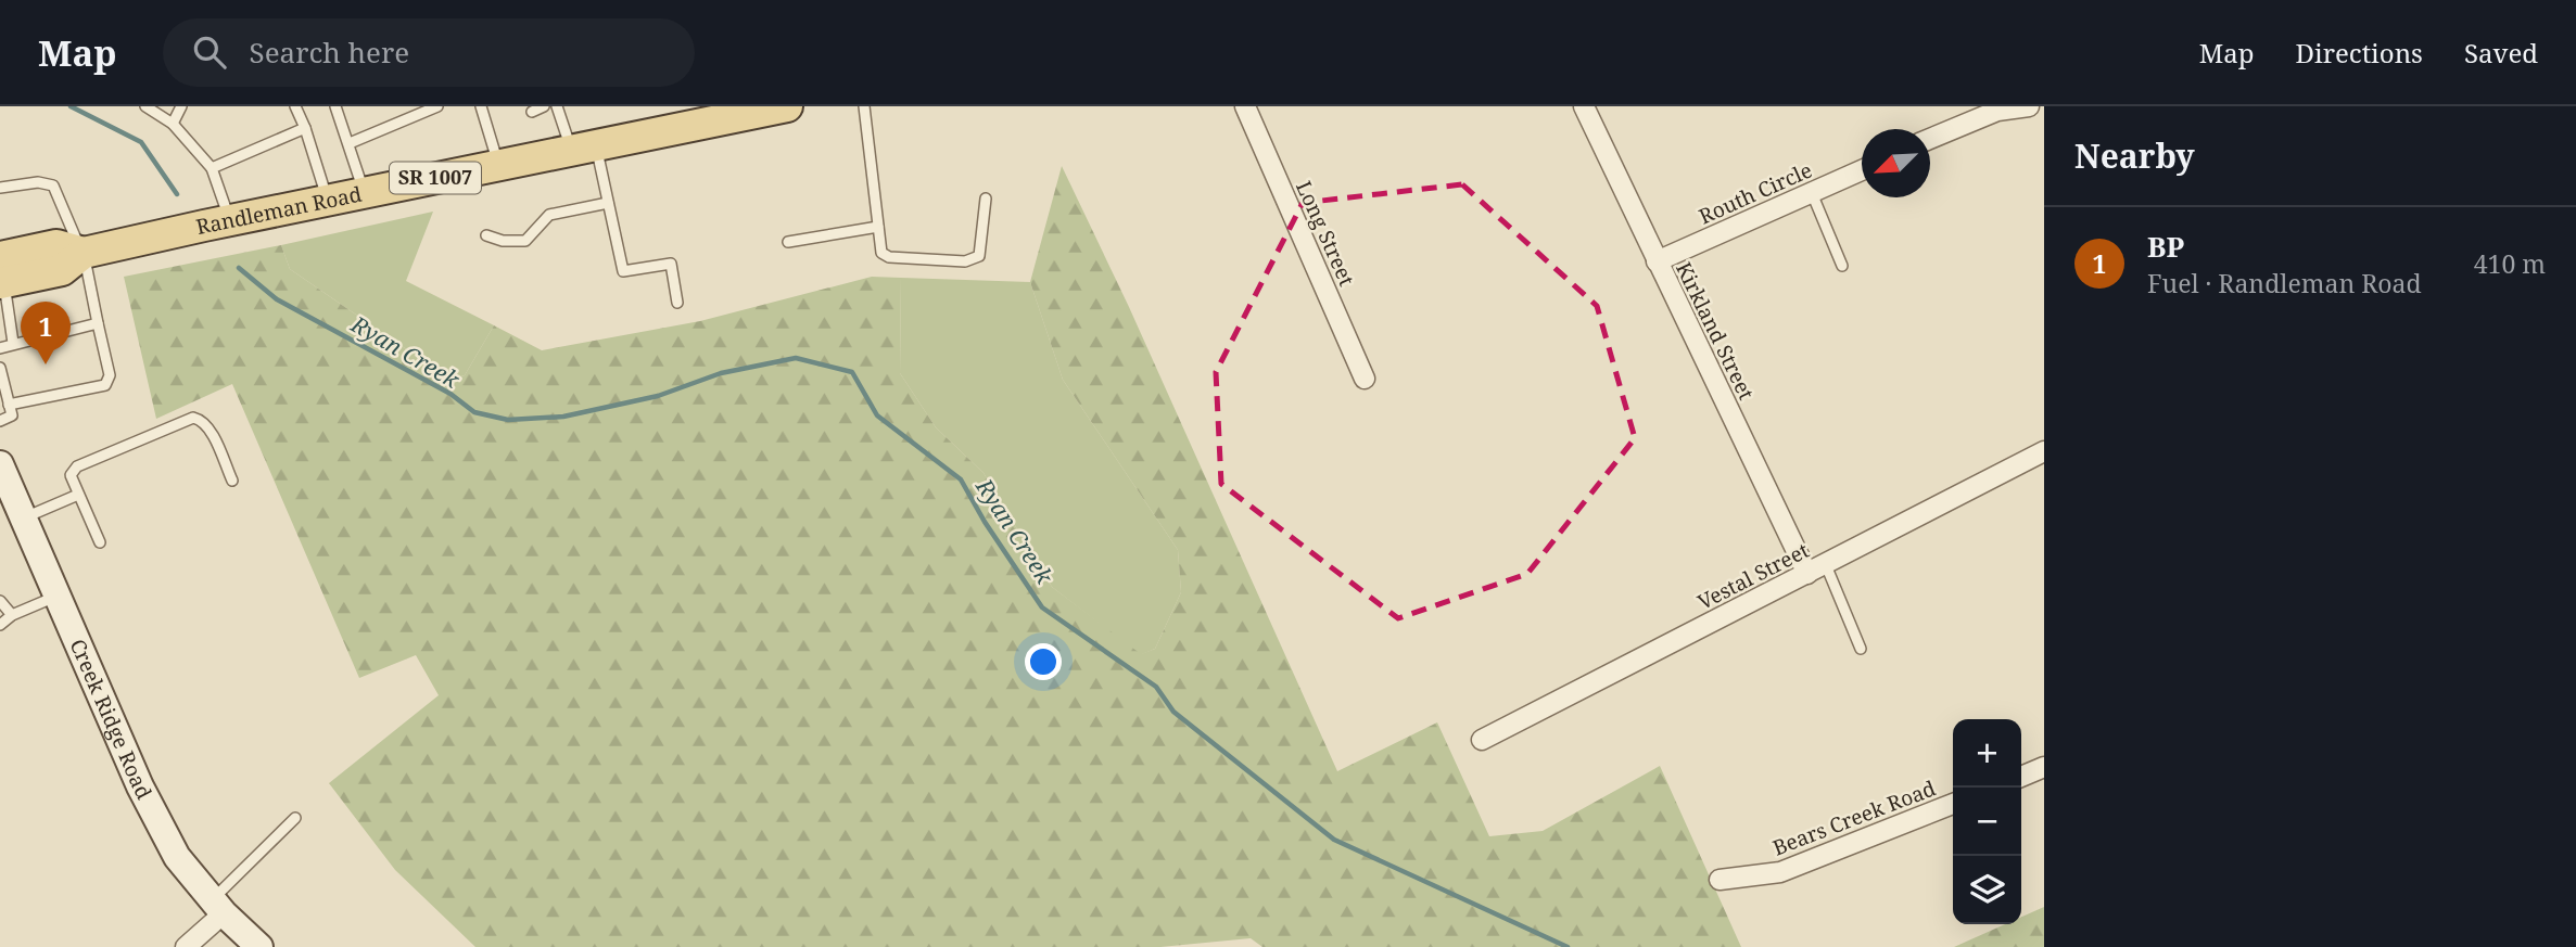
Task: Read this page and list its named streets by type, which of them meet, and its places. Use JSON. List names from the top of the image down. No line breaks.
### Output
{"streets":{"main road":["SR 1007","Randleman Road","Creek Ridge Road"],"street":["Routh Circle","Long Street","Kirkland Street","Vestal Street","Bears Creek Road"]},"crossings":[["Routh Circle","Kirkland Street"],["Kirkland Street","Vestal Street"]],"water":["Ryan Creek"],"north":"bottom left","page":{"header":"Map","search":"Search here","nav":["Map","Directions","Saved"],"heading":"Nearby","list":[{"mark":"1","name":"BP","note":"Fuel · Randleman Road","value":"410 m"}],"pins":"1","map_buttons":["+","−"]}}
